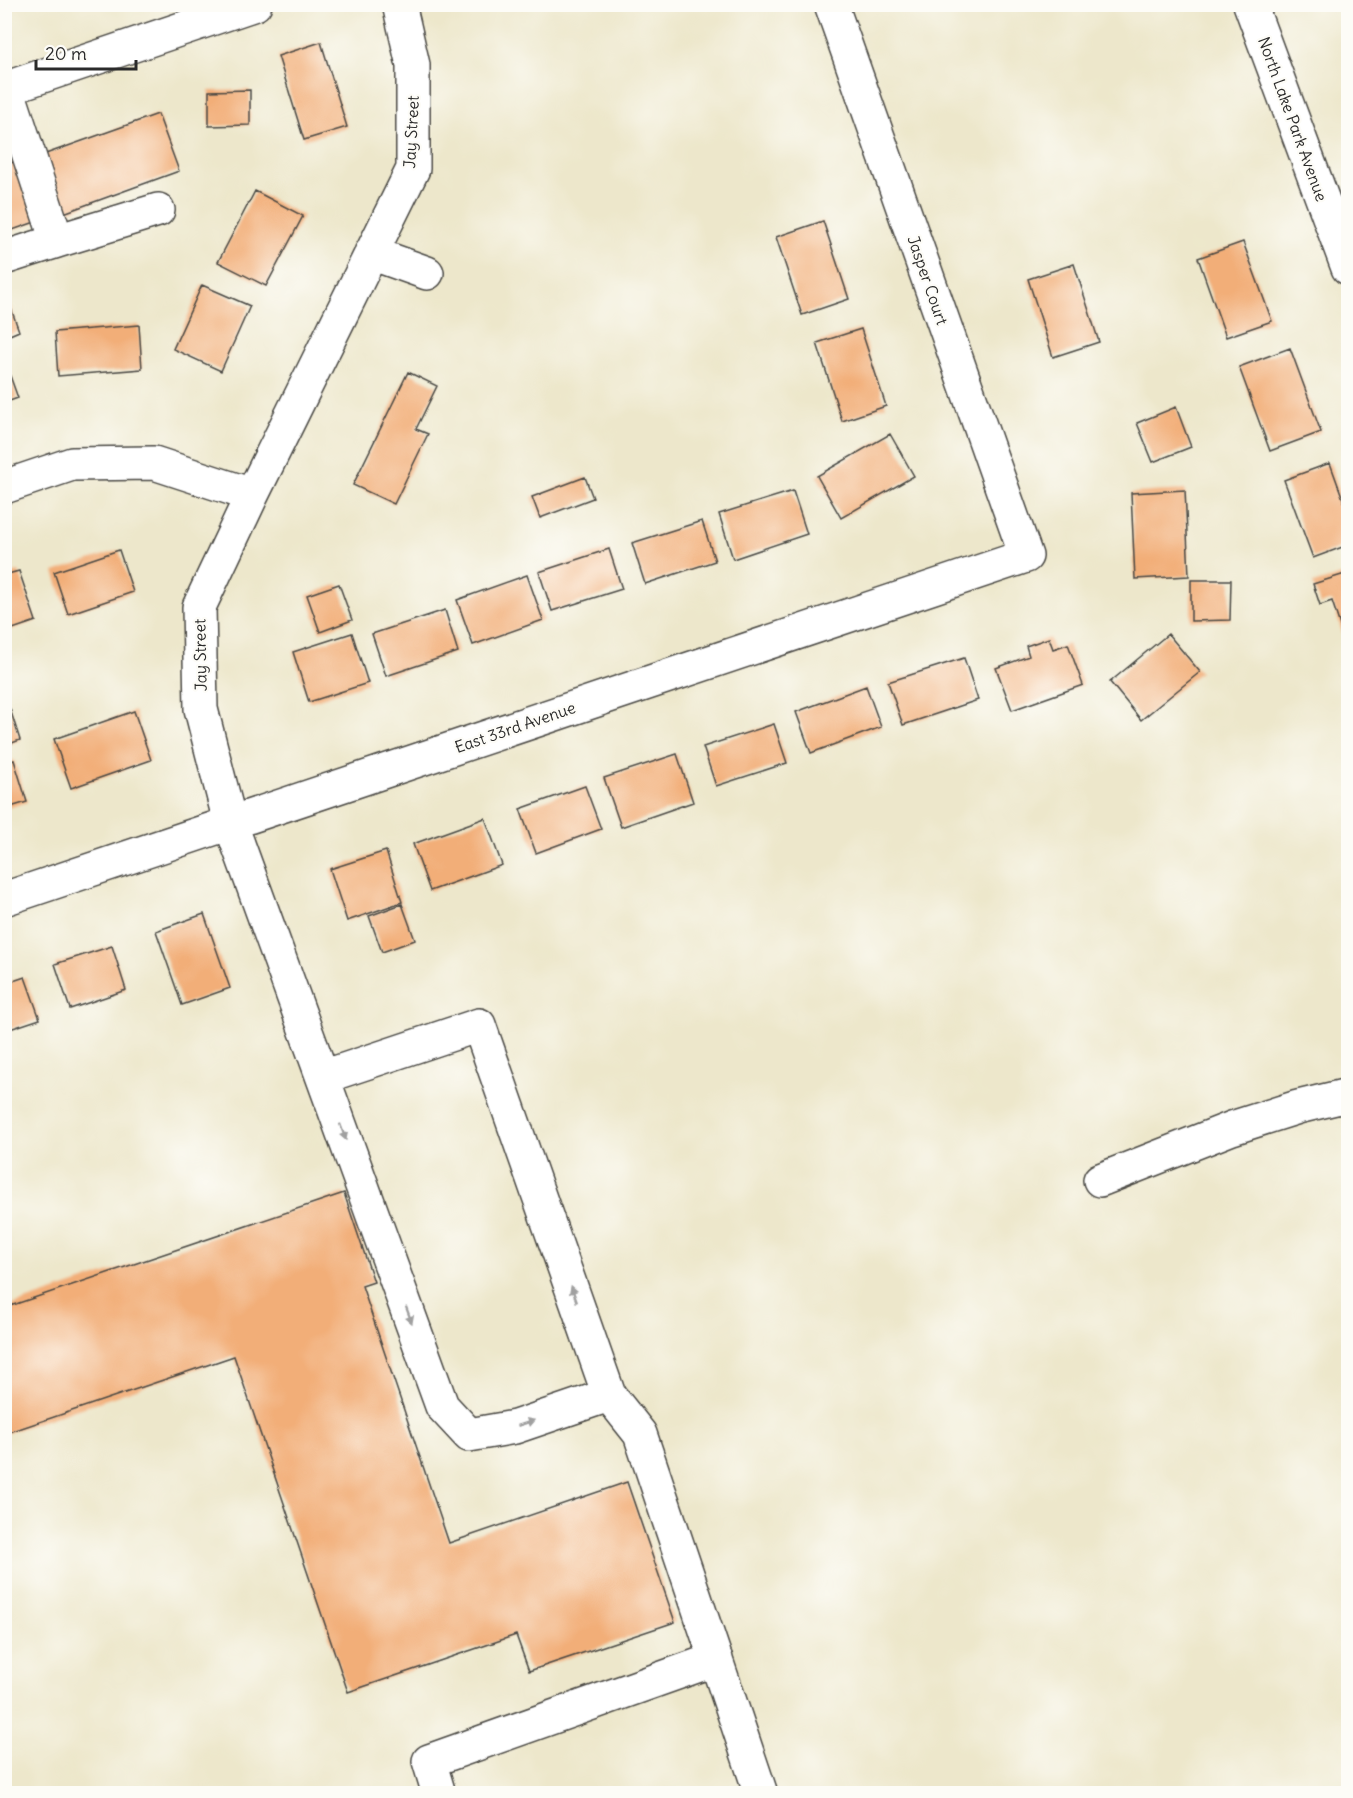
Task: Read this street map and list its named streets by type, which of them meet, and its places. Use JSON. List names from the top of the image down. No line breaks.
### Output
{"streets":{"street":["North Lake Park Avenue","Jay Street","Jasper Court","East 33rd Avenue"]},"crossings":[["Jay Street","East 33rd Avenue"],["Jasper Court","East 33rd Avenue"]],"scale_bar":"20 m"}
